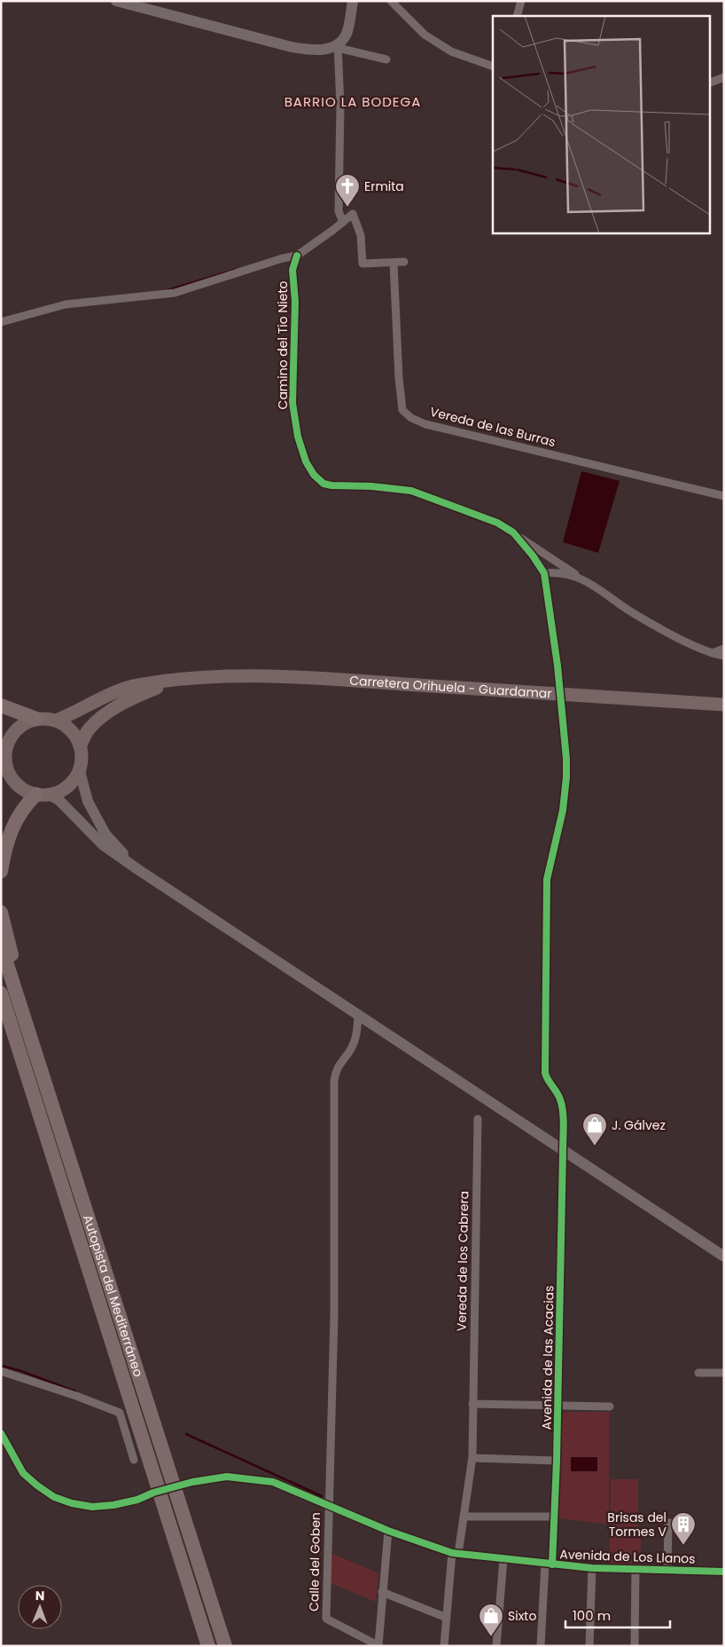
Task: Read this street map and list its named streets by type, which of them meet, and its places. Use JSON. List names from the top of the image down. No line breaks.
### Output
{"streets":{"highway":["Autopista del Mediterráneo"],"main road":["Carretera Orihuela - Guardamar"],"street":["Camino del Tio Nieto","Vereda de las Burras","Vereda de los Cabrera","Avenida de las Acacias","Avenida de Los Llanos","Calle del Goben"]},"crossings":[["Camino del Tio Nieto","Avenida de las Acacias"],["Vereda de los Cabrera","Avenida de Los Llanos"],["Avenida de las Acacias","Avenida de Los Llanos"],["Avenida de Los Llanos","Calle del Goben"]],"districts":["BARRIO LA BODEGA"],"places":{"church":["Ermita"],"shop":["J. Gálvez","Sixto"],"building":["Brisas del Tormes V"]},"scale_bar":"100 m","north":"top"}
